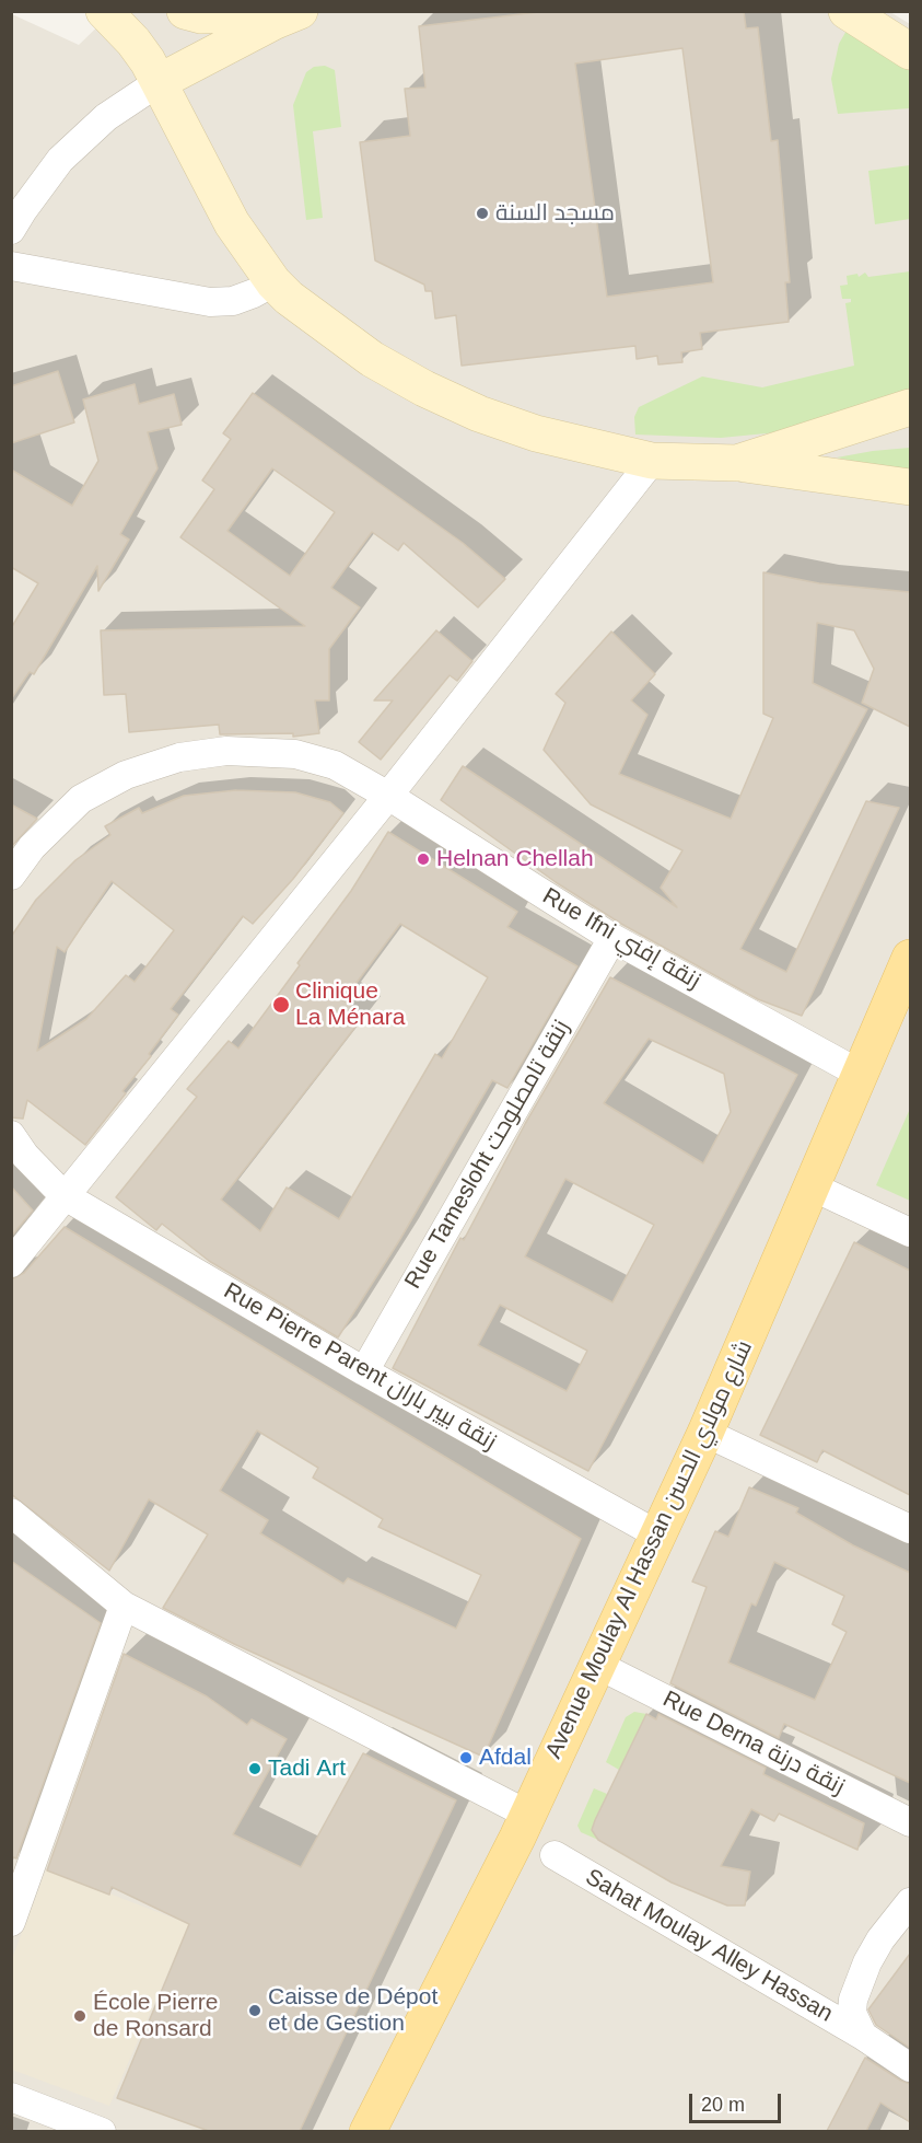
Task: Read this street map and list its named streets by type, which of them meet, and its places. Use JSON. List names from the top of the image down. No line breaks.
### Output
{"streets":{"main road":["Avenue Moulay Al Hassan شارع مولاي الحسن"],"street":["Rue Ifni زنقة إفني","Rue Tamesloht زنقة تامصلوحت","Rue Pierre Parent زنقة بيير باران","Rue Derna زنقة درنة","Sahat Moulay Alley Hassan"]},"crossings":[["Rue Ifni زنقة إفني","Rue Tamesloht زنقة تامصلوحت"],["Rue Ifni زنقة إفني","Avenue Moulay Al Hassan شارع مولاي الحسن"],["Rue Tamesloht زنقة تامصلوحت","Rue Pierre Parent زنقة بيير باران"],["Rue Pierre Parent زنقة بيير باران","Avenue Moulay Al Hassan شارع مولاي الحسن"],["Avenue Moulay Al Hassan شارع مولاي الحسن","Rue Derna زنقة درنة"]],"places":["مسجد السنة","Helnan Chellah","Clinique La Ménara","Afdal","Tadi Art","Caisse de Dépot et de Gestion","École Pierre de Ronsard"],"scale_bar":"20 m"}
